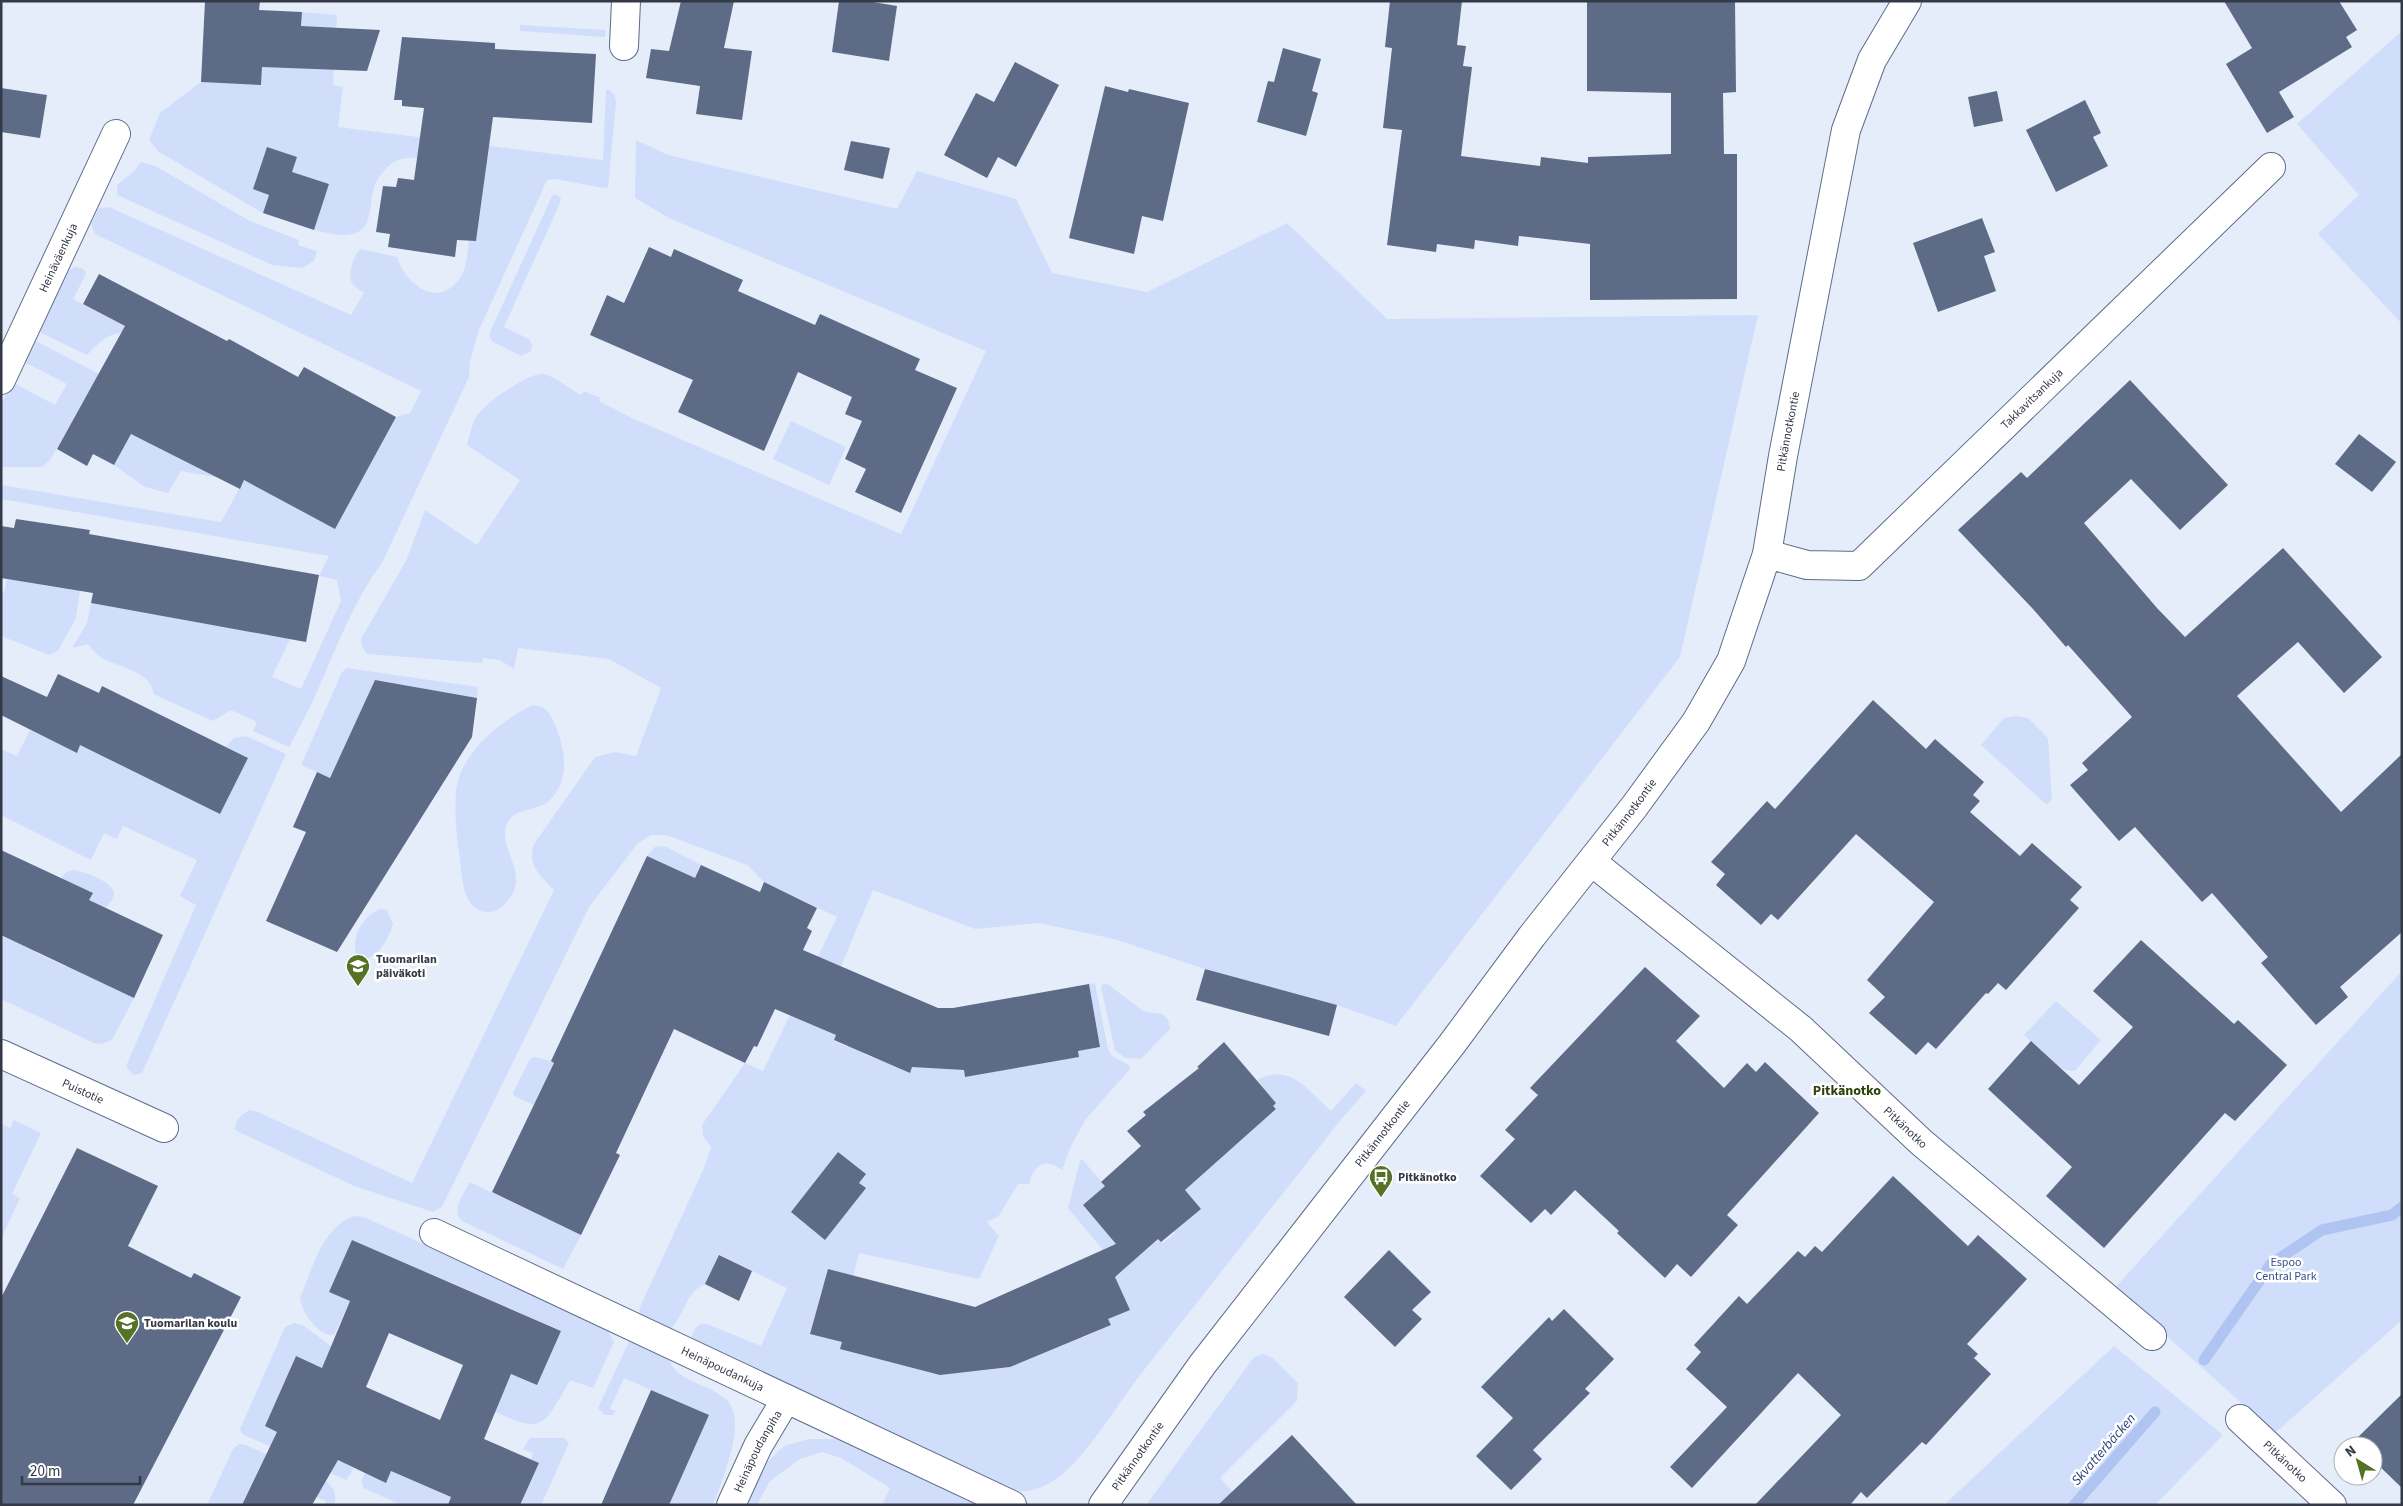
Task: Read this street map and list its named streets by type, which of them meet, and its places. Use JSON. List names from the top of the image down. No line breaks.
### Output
{"streets":{"street":["Heinäväenkuja","Takkavitsankuja","Pitkännotkontie","Puistotie","Pitkänotko","Heinäpoudankuja","Heinäpoudanpiha"]},"crossings":[["Takkavitsankuja","Pitkännotkontie"],["Pitkännotkontie","Pitkänotko"],["Heinäpoudankuja","Heinäpoudanpiha"]],"districts":["Pitkänotko"],"water":["Skvatterbäcken"],"parks":["Espoo Central Park"],"places":{"school or university":["Tuomarilan päiväkoti","Tuomarilan koulu"],"bus stop":["Pitkänotko"]},"scale_bar":"20 m","north":"top left"}
